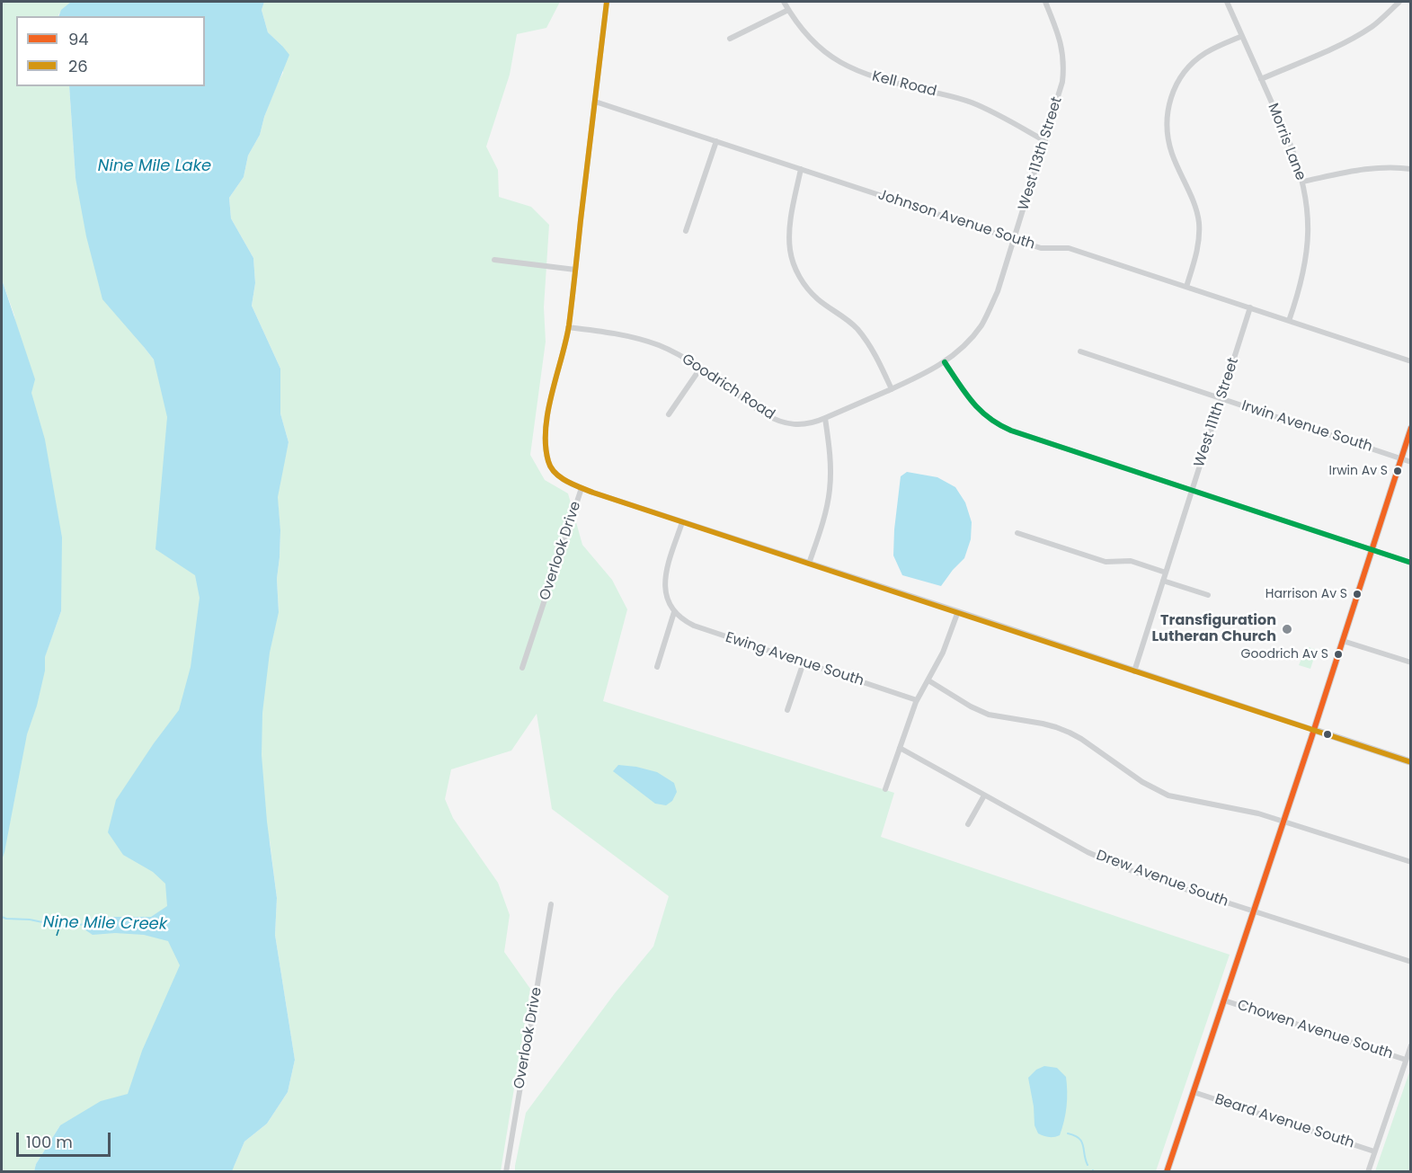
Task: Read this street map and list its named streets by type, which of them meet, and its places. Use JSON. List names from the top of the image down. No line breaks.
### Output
{"streets":{"street":["Kell Road","Morris Lane","West 113th Street","Johnson Avenue South","Goodrich Road","West 111th Street","Irwin Avenue South","Overlook Drive","Ewing Avenue South","Drew Avenue South","Chowen Avenue South","Beard Avenue South"]},"crossings":[["Kell Road","West 113th Street"],["Morris Lane","Johnson Avenue South"],["West 113th Street","Johnson Avenue South"],["West 113th Street","Goodrich Road"],["Johnson Avenue South","West 111th Street"],["Johnson Avenue South","Overlook Drive"],["Goodrich Road","Overlook Drive"],["West 111th Street","Irwin Avenue South"]],"water":["Nine Mile Lake","Nine Mile Creek"],"places":["Irwin Av S","Harrison Av S","Transfiguration Lutheran Church","Goodrich Av S"],"lines":["transit line 26","transit line 94"],"legend":["94","26"],"scale_bar":"100 m"}
